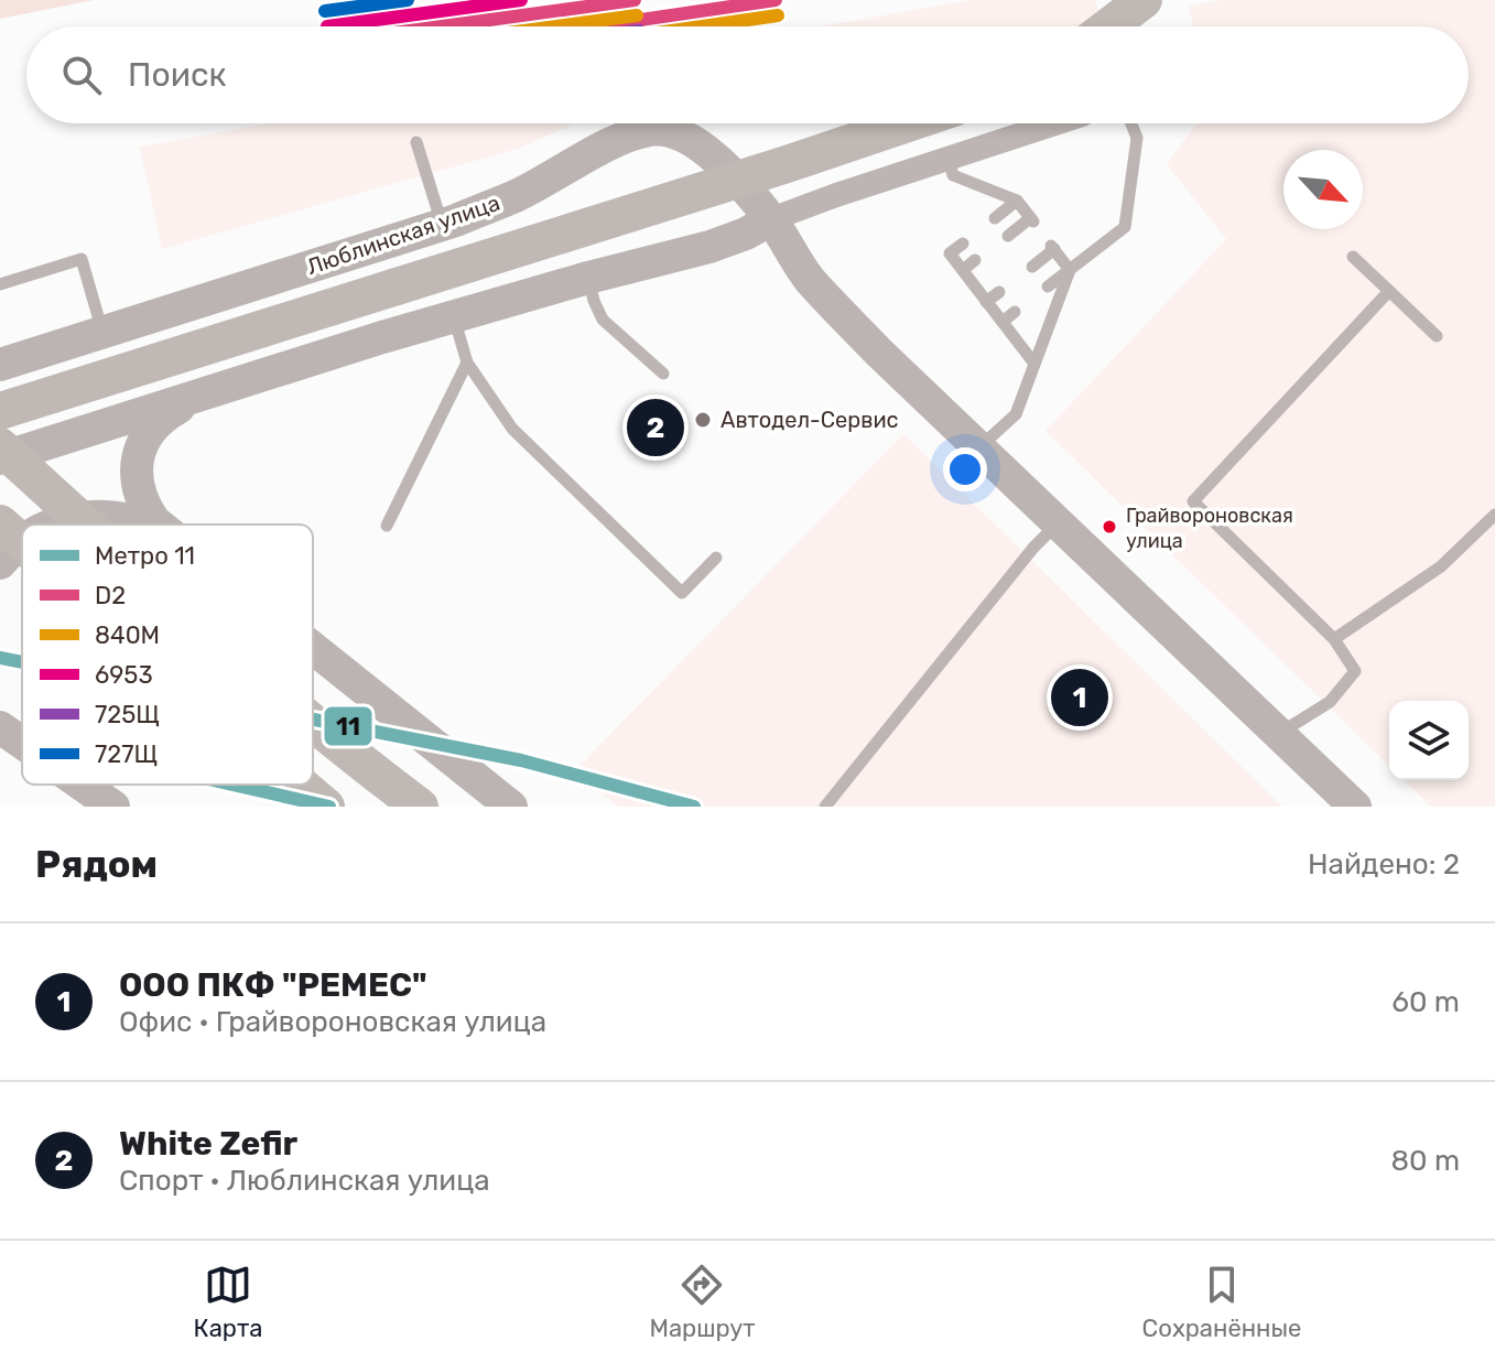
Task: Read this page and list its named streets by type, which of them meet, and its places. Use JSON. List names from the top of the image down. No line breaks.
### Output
{"streets":{"main road":["Люблинская улица"]},"places":["Автодел-Сервис","Грайвороновская улица"],"lines":["transit line D2","transit line 6953","transit line 727Щ","transit line 840М","metro line 11"],"legend":["Метро 11","D2","840М","6953","725Щ","727Щ"],"north":"bottom right","page":{"search":"Поиск","pins":["2","1"],"heading":["Рядом","Найдено: 2"],"list":[{"mark":"1","name":"ООО ПКФ \"РЕМЕС\"","note":"Офис · Грайвороновская улица","value":"60 m"},{"mark":"2","name":"White Zefir","note":"Спорт · Люблинская улица","value":"80 m"}],"nav":["Карта","Маршрут","Сохранённые"]}}
